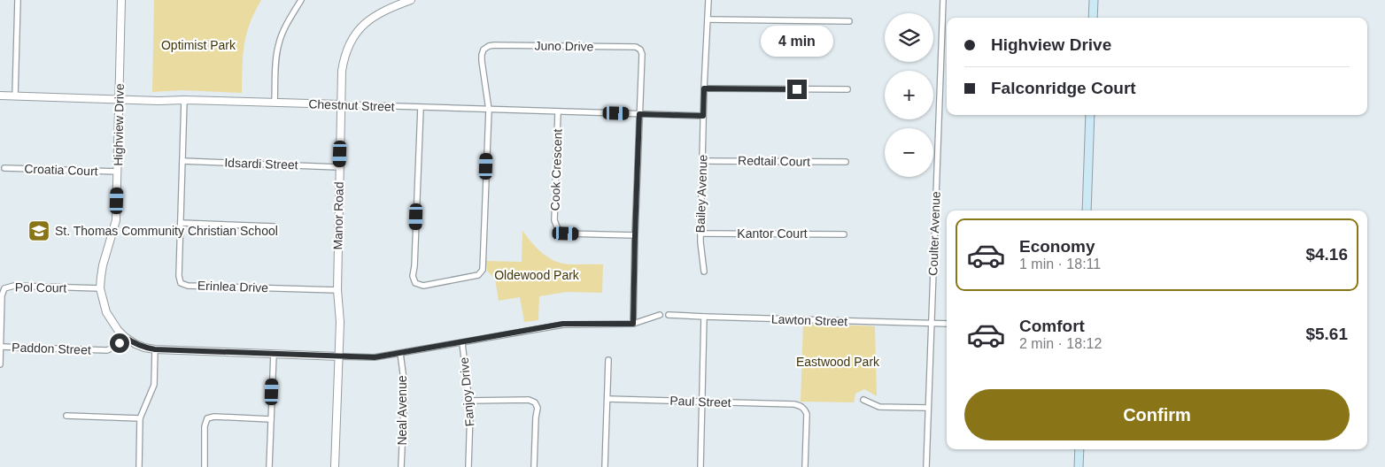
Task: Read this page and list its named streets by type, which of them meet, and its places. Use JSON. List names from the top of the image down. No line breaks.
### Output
{"streets":{"street":["Juno Drive","Chestnut Street","Highview Drive","Redtail Court","Idsardi Street","Croatia Court","Cook Crescent","Bailey Avenue","Manor Road","Kantor Court","Coulter Avenue","Erinlea Drive","Pol Court","Lawton Street","Paddon Street","Fanjoy Drive","Paul Street","Neal Avenue"]},"crossings":[["Juno Drive","Chestnut Street"],["Chestnut Street","Highview Drive"],["Chestnut Street","Cook Crescent"],["Chestnut Street","Bailey Avenue"],["Chestnut Street","Manor Road"],["Chestnut Street","Erinlea Drive"],["Highview Drive","Croatia Court"],["Highview Drive","Manor Road"],["Highview Drive","Pol Court"],["Highview Drive","Paddon Street"],["Highview Drive","Fanjoy Drive"],["Highview Drive","Neal Avenue"],["Redtail Court","Bailey Avenue"],["Idsardi Street","Manor Road"],["Idsardi Street","Erinlea Drive"],["Bailey Avenue","Kantor Court"],["Manor Road","Erinlea Drive"],["Coulter Avenue","Lawton Street"],["Pol Court","Paddon Street"]],"parks":["Optimist Park","Oldewood Park","Eastwood Park"],"places":{"school or university":["St. Thomas Community Christian School"]},"page":{"map_buttons":["+","−"],"banner":["Highview Drive","Falconridge Court"],"bubble":"4 min","list":[{"name":"Economy","note":"1 min · 18:11","value":"$4.16"},{"name":"Comfort","note":"2 min · 18:12","value":"$5.61"}],"buttons":"Confirm"}}
